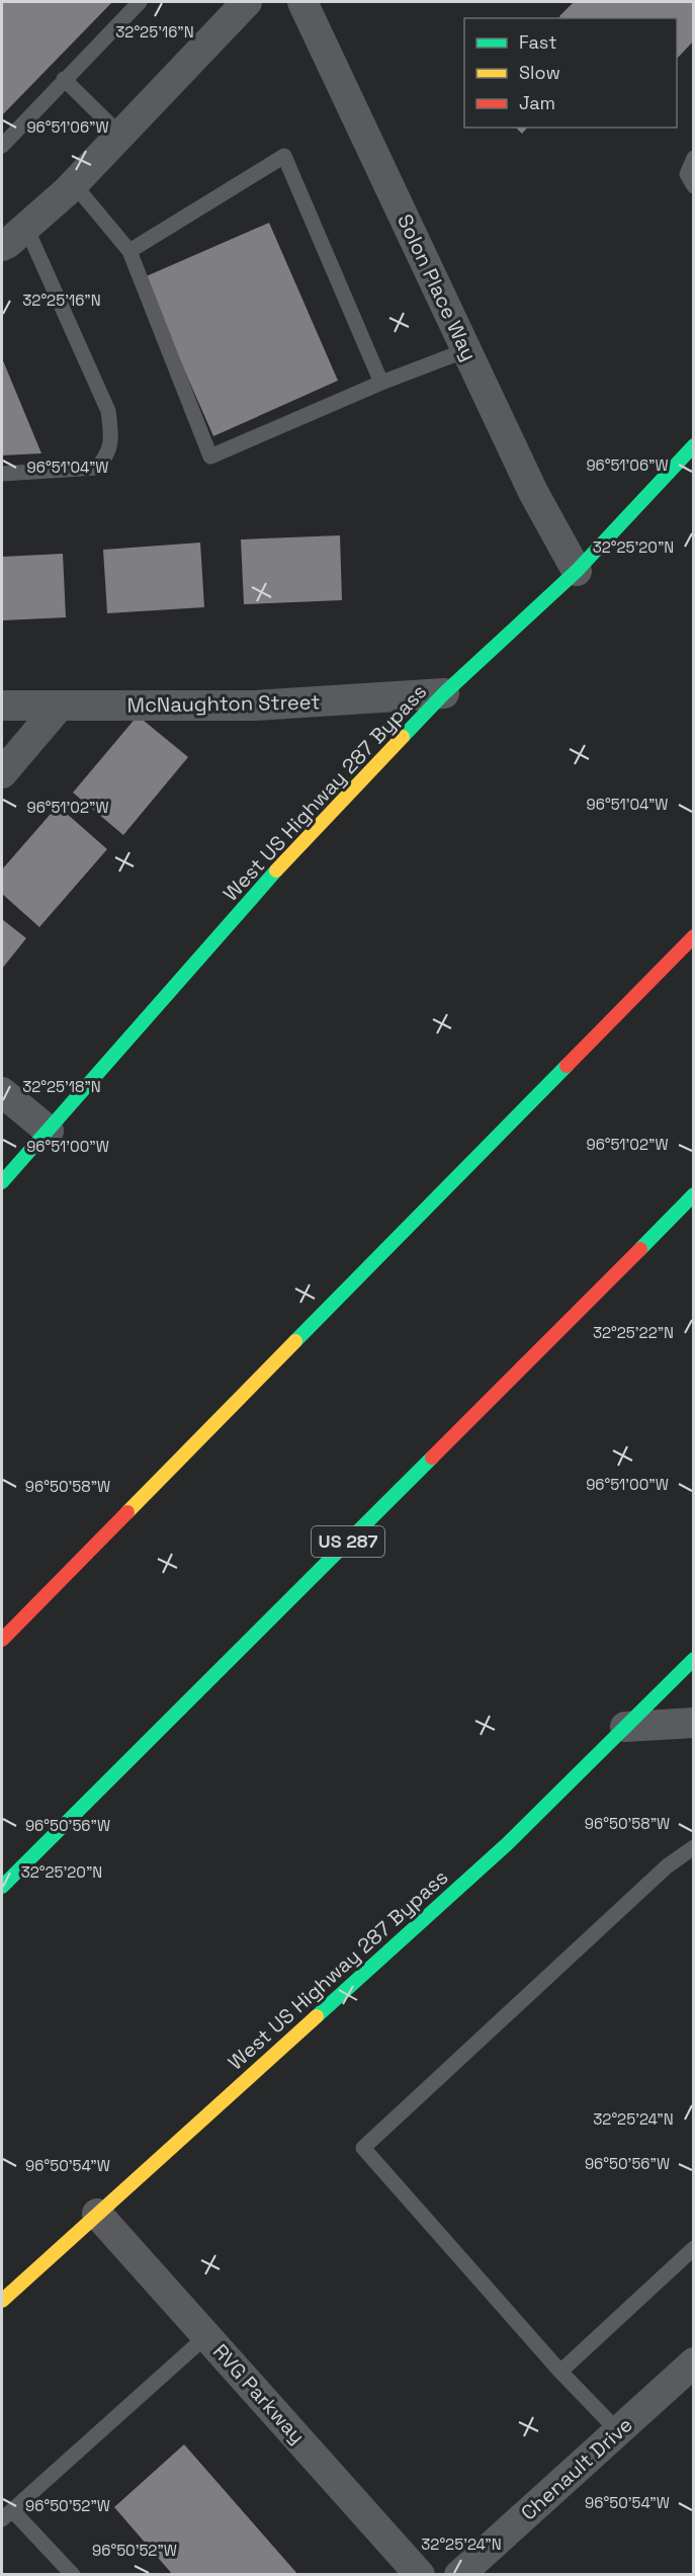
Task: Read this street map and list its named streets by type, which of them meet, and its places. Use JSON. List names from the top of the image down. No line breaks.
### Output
{"streets":{"main road":["West US Highway 287 Bypass","US 287"],"street":["Solon Place Way","McNaughton Street","RVG Parkway","Chenault Drive"]},"crossings":[["Solon Place Way","West US Highway 287 Bypass"],["McNaughton Street","West US Highway 287 Bypass"],["West US Highway 287 Bypass","RVG Parkway"]],"legend":["Fast","Slow","Jam"],"coordinates":["32°25'16\"N","96°51'06\"W","96°51'04\"W","32°25'20\"N","96°51'02\"W","32°25'18\"N","96°51'00\"W","32°25'22\"N","96°50'58\"W","96°50'56\"W","32°25'24\"N","96°50'54\"W","96°50'52\"W"]}
